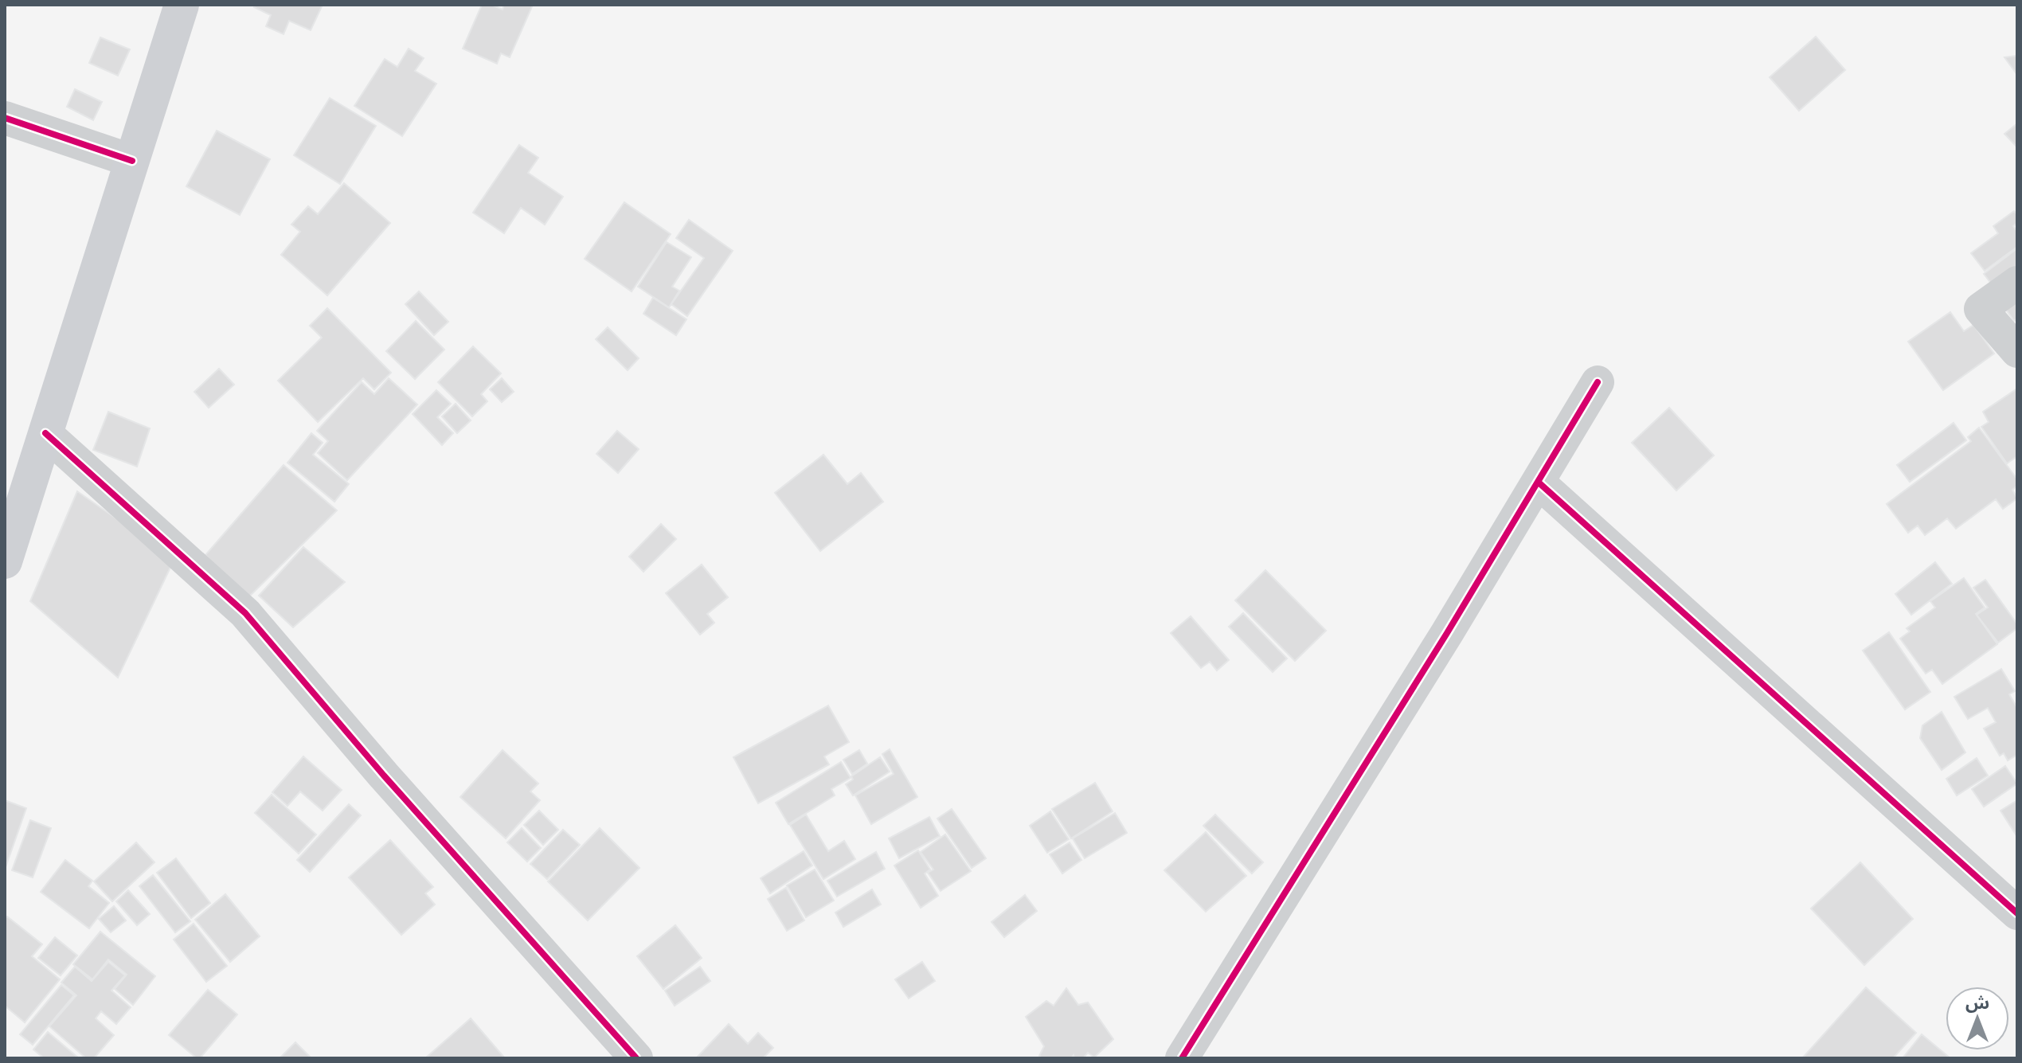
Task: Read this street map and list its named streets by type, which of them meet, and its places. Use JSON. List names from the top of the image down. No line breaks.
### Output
{"north":"top"}
